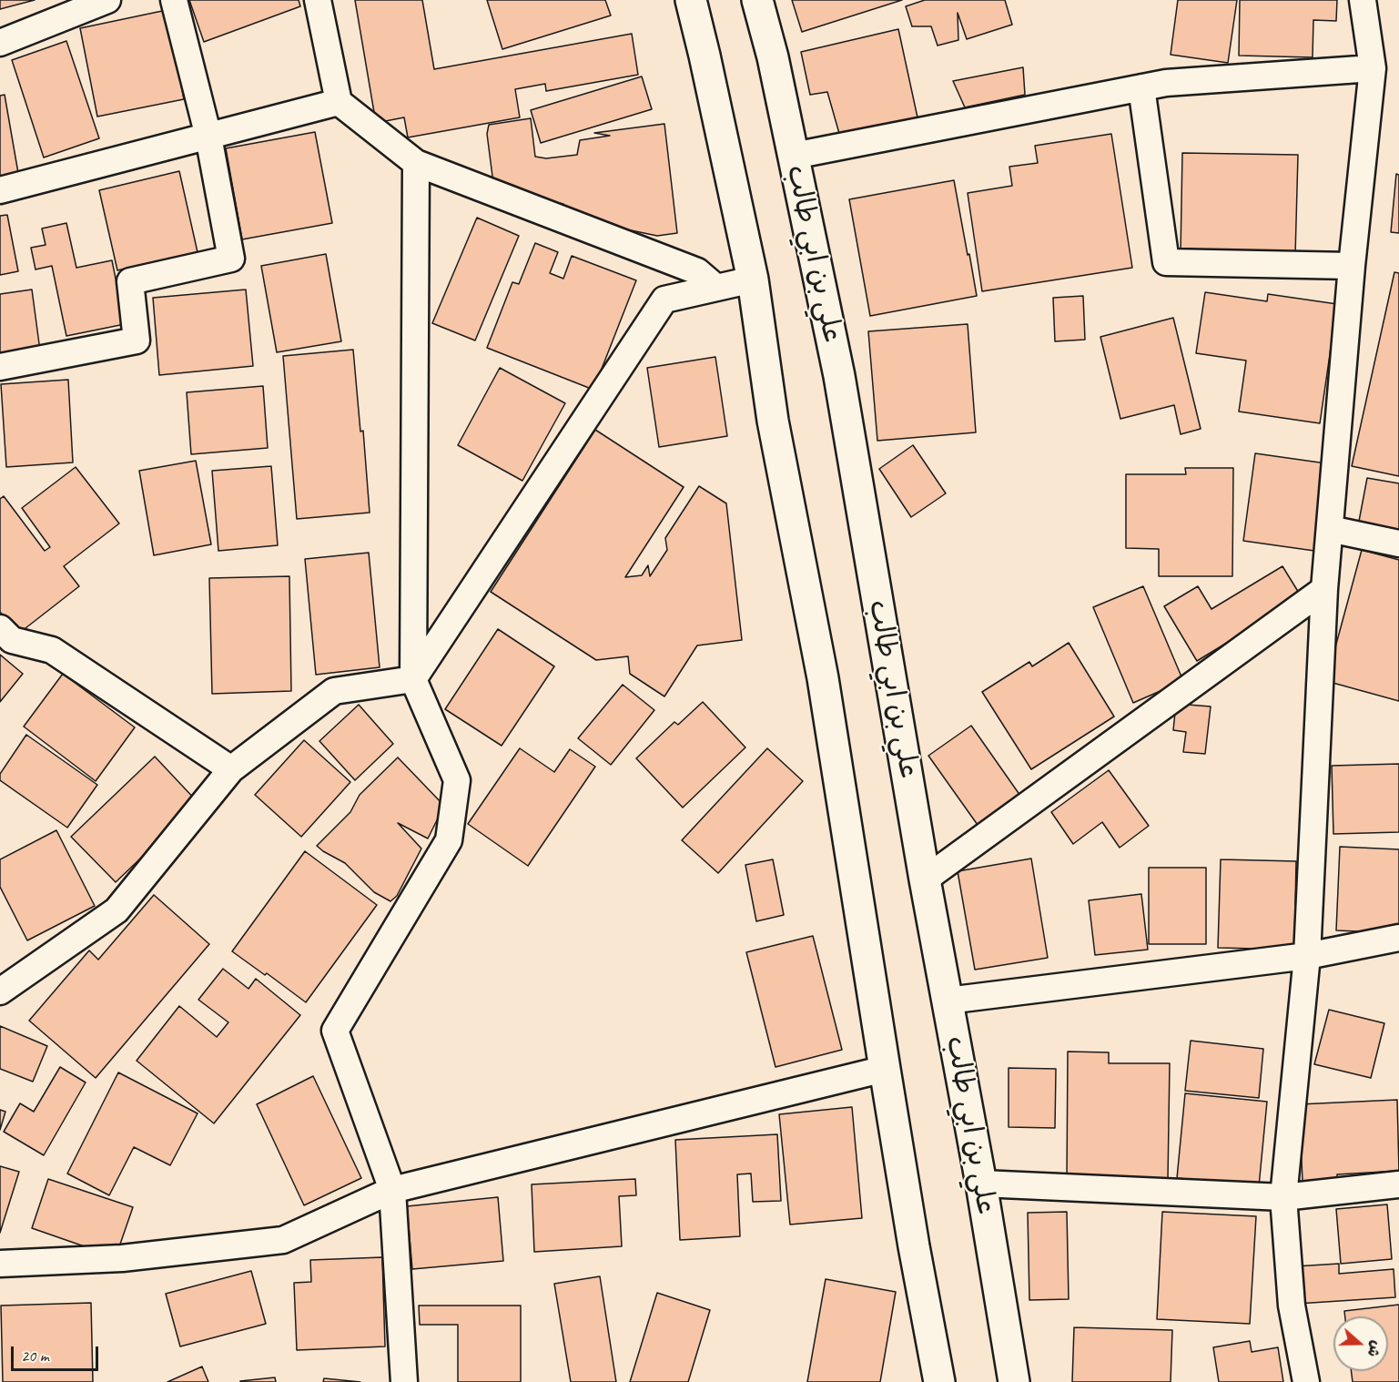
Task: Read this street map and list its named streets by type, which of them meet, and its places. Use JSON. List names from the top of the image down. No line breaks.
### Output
{"streets":{"main road":["علي بن ابي طالب"]},"scale_bar":"20 m","north":"right"}
